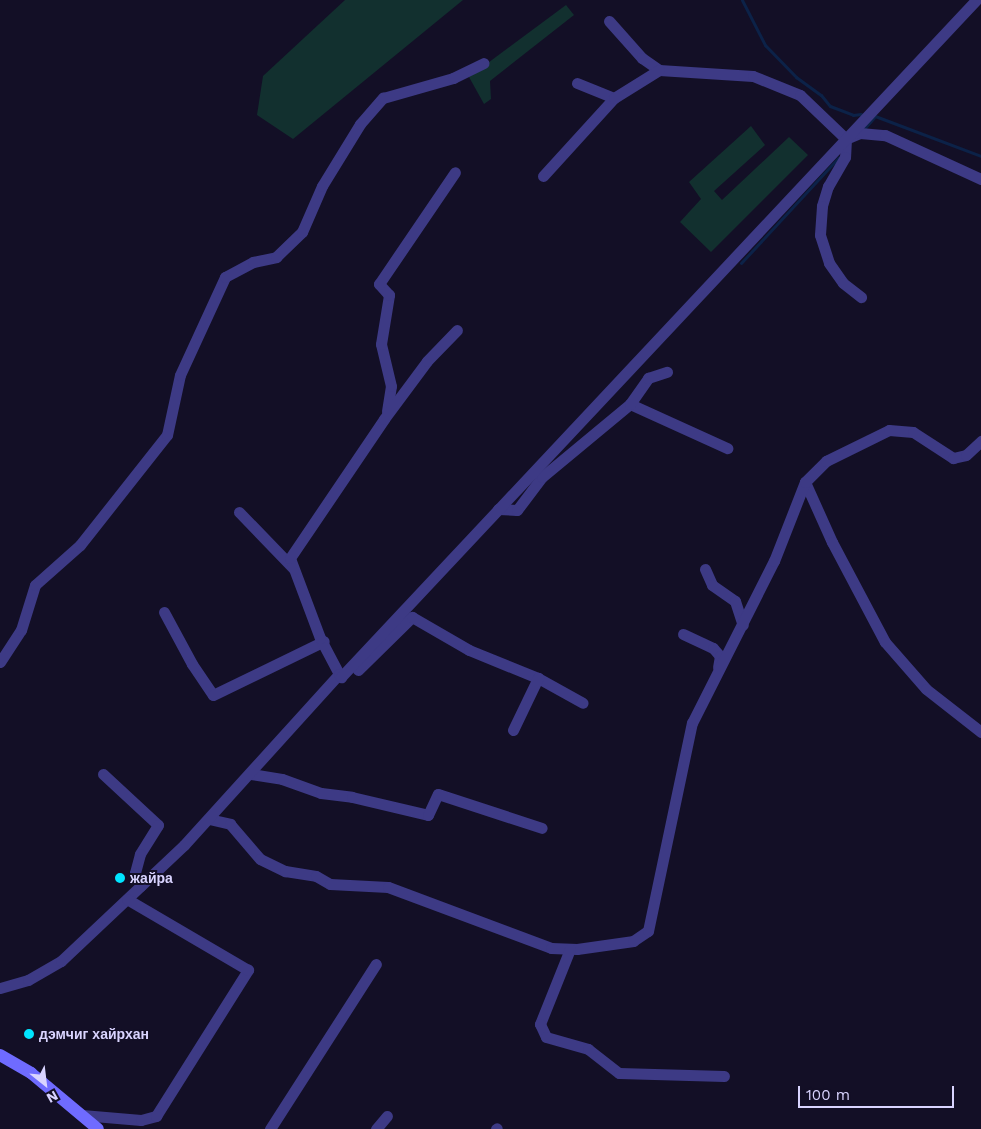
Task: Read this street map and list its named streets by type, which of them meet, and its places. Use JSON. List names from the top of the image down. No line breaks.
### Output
{"places":["жайра","дэмчиг хайрхан"],"scale_bar":"100 m","north":"bottom right"}
